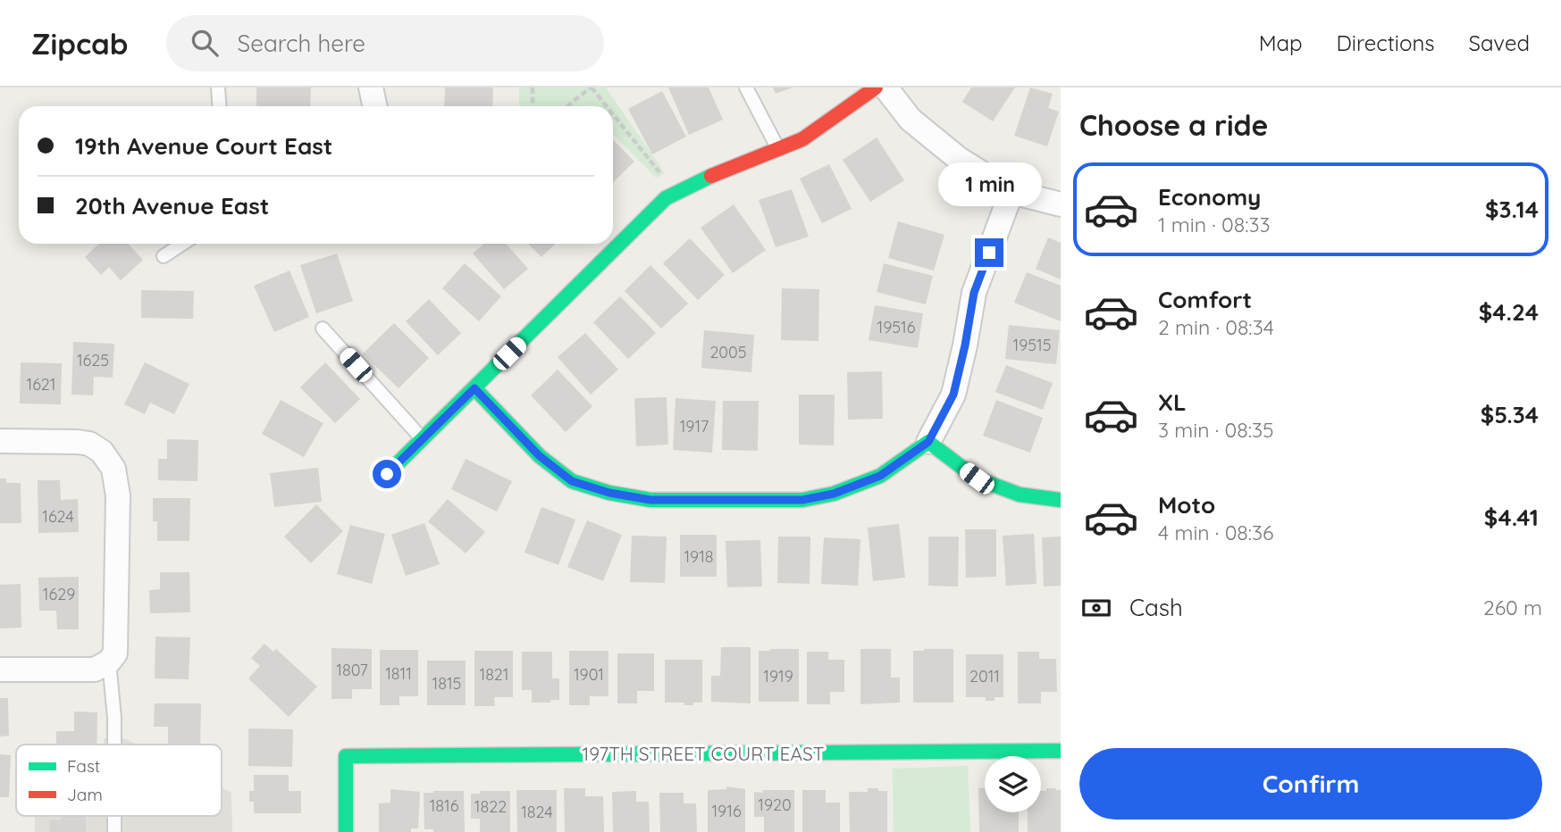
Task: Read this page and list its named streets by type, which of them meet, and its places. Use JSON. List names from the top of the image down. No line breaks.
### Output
{"streets":{"street":["197TH STREET COURT EAST"]},"house_numbers":["19516","19515","2005","1625","1621","1917","1624","1918","1629","1807","1811","1821","1901","1919","2011","1815","1920","1816","1822","1916","1824"],"legend":["Fast","Jam"],"page":{"header":"Zipcab","search":"Search here","nav":["Map","Directions","Saved"],"heading":"Choose a ride","banner":["19th Avenue Court East","20th Avenue East"],"bubble":"1 min","list":[{"name":"Economy","note":"1 min · 08:33","value":"$3.14"},{"name":"Comfort","note":"2 min · 08:34","value":"$4.24"},{"name":"XL","note":"3 min · 08:35","value":"$5.34"},{"name":"Moto","note":"4 min · 08:36","value":"$4.41"}],"pay":["Cash","260 m"],"buttons":"Confirm"}}
